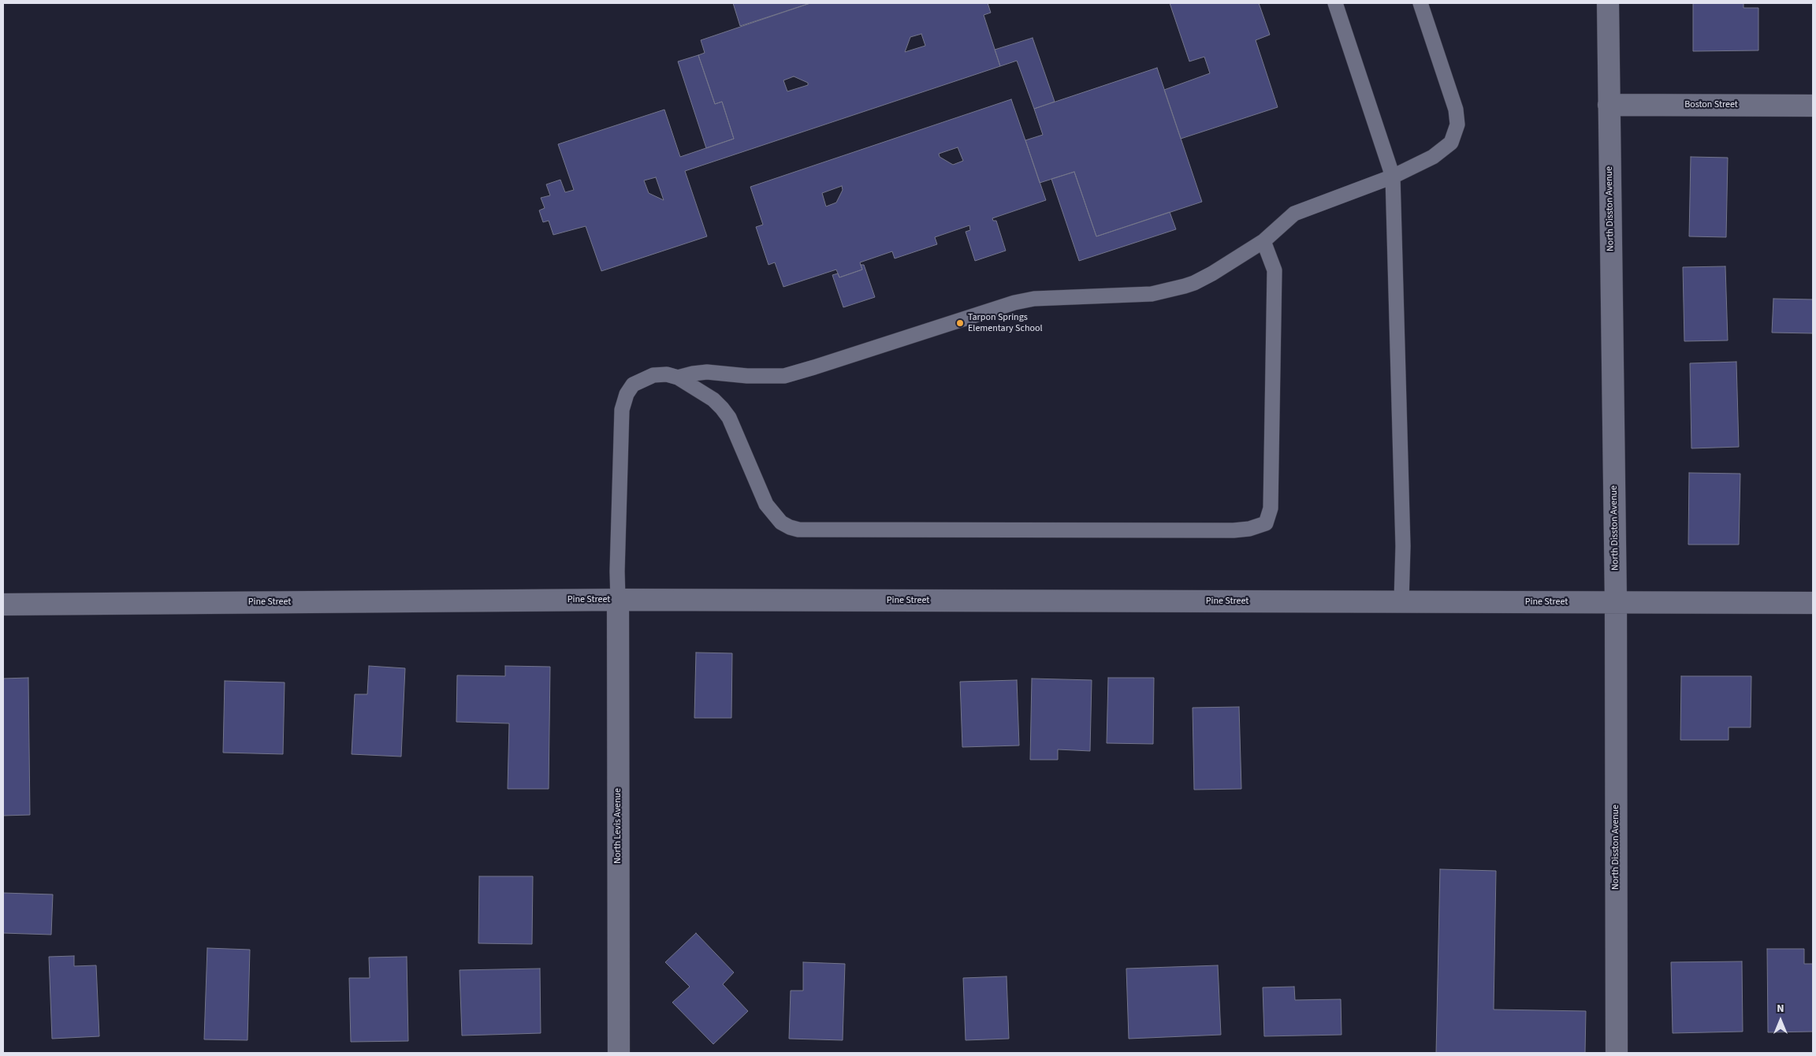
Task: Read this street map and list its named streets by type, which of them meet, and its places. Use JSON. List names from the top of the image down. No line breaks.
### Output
{"streets":{"street":["Boston Street","North Disston Avenue","Pine Street","North Levis Avenue"]},"crossings":[["Boston Street","North Disston Avenue"],["North Disston Avenue","Pine Street"],["Pine Street","North Levis Avenue"]],"places":["Tarpon Springs Elementary School"],"north":"top"}
